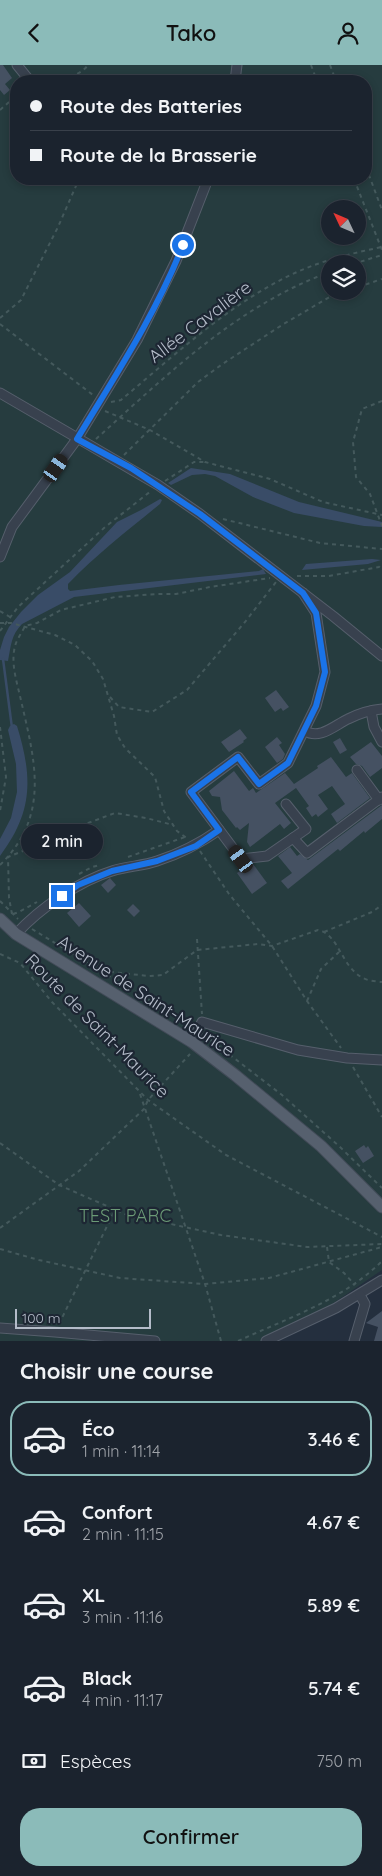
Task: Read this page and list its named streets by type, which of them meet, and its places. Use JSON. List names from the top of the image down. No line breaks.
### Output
{"streets":{"main road":["Avenue de Saint-Maurice"],"path":["Allée Cavalière","Route de Saint-Maurice"]},"parks":["TEST PARC"],"scale_bar":"100 m","north":"top left","page":{"header":"Tako","banner":["Route des Batteries","Route de la Brasserie"],"bubble":"2 min","scale":"100 m","heading":"Choisir une course","list":[{"name":"Éco","note":"1 min · 11:14","value":"3.46 €"},{"name":"Confort","note":"2 min · 11:15","value":"4.67 €"},{"name":"XL","note":"3 min · 11:16","value":"5.89 €"},{"name":"Black","note":"4 min · 11:17","value":"5.74 €"}],"pay":["Espèces","750 m"],"buttons":"Confirmer"}}
